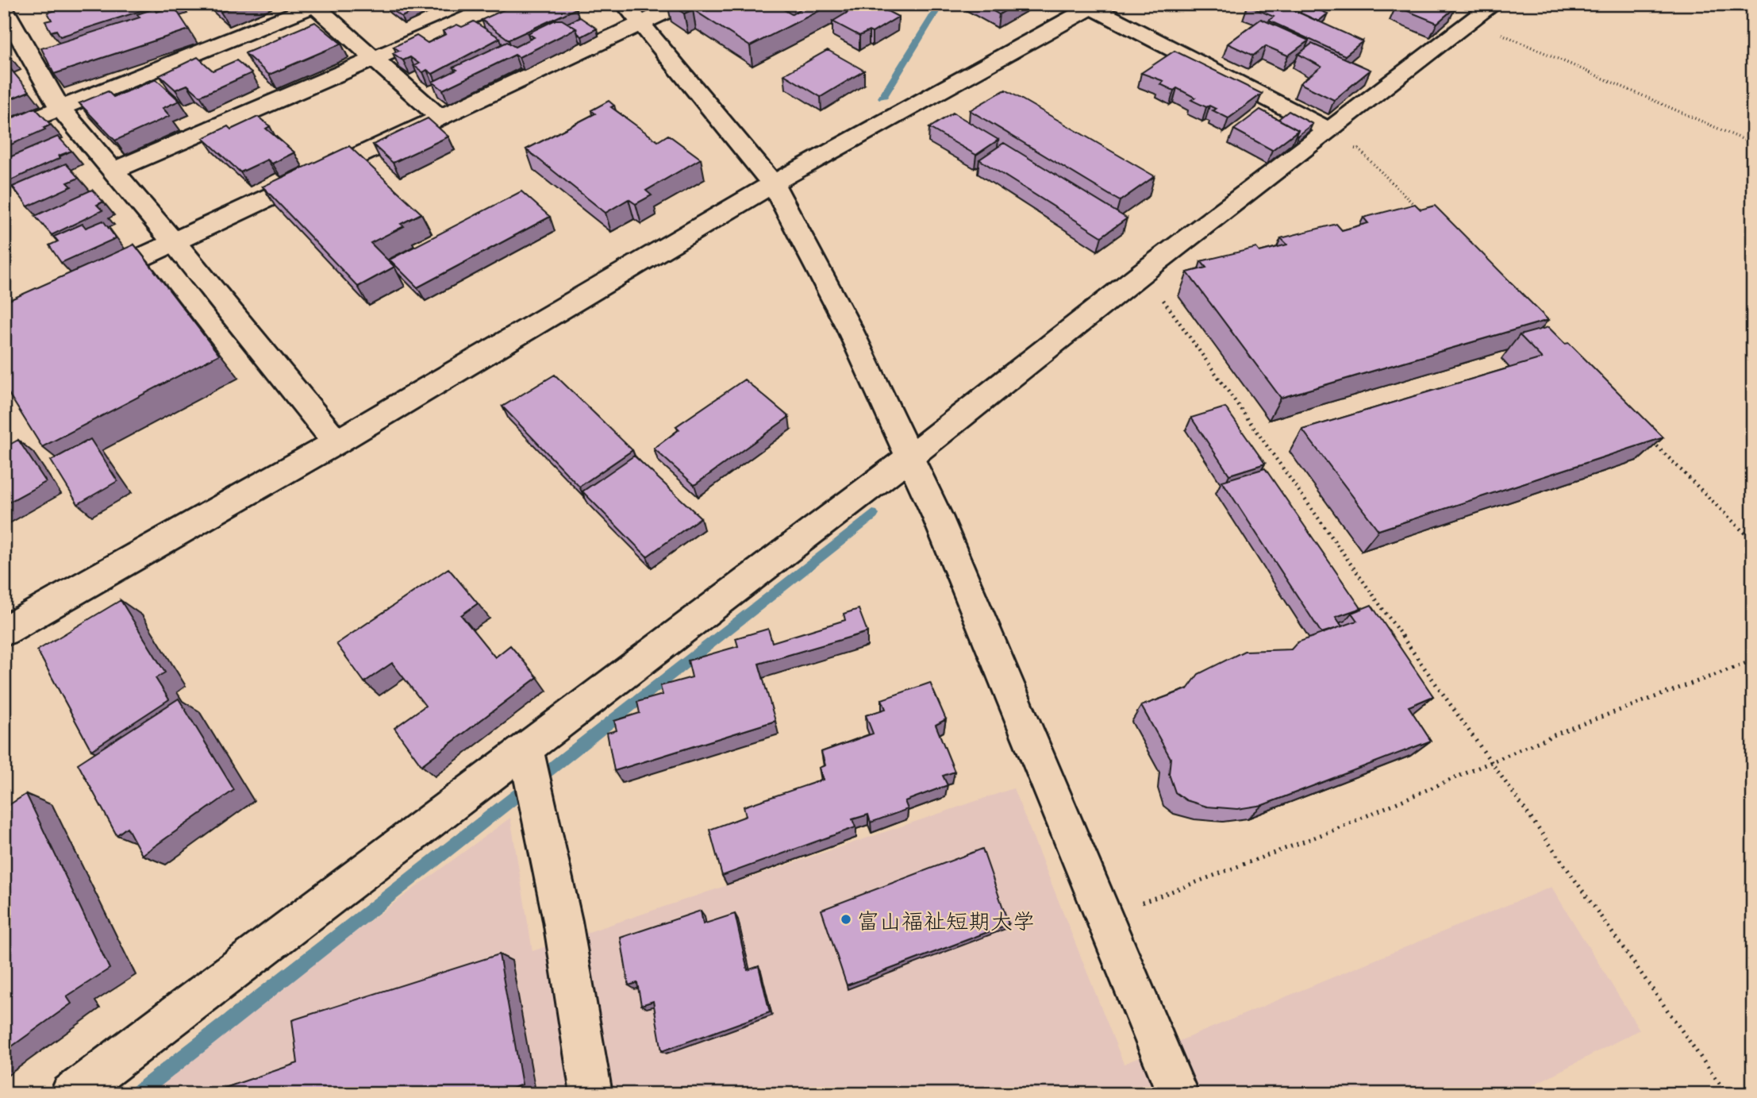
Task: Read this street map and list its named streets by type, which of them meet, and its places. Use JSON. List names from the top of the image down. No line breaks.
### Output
{"places":["富山福祉短期大学"]}
